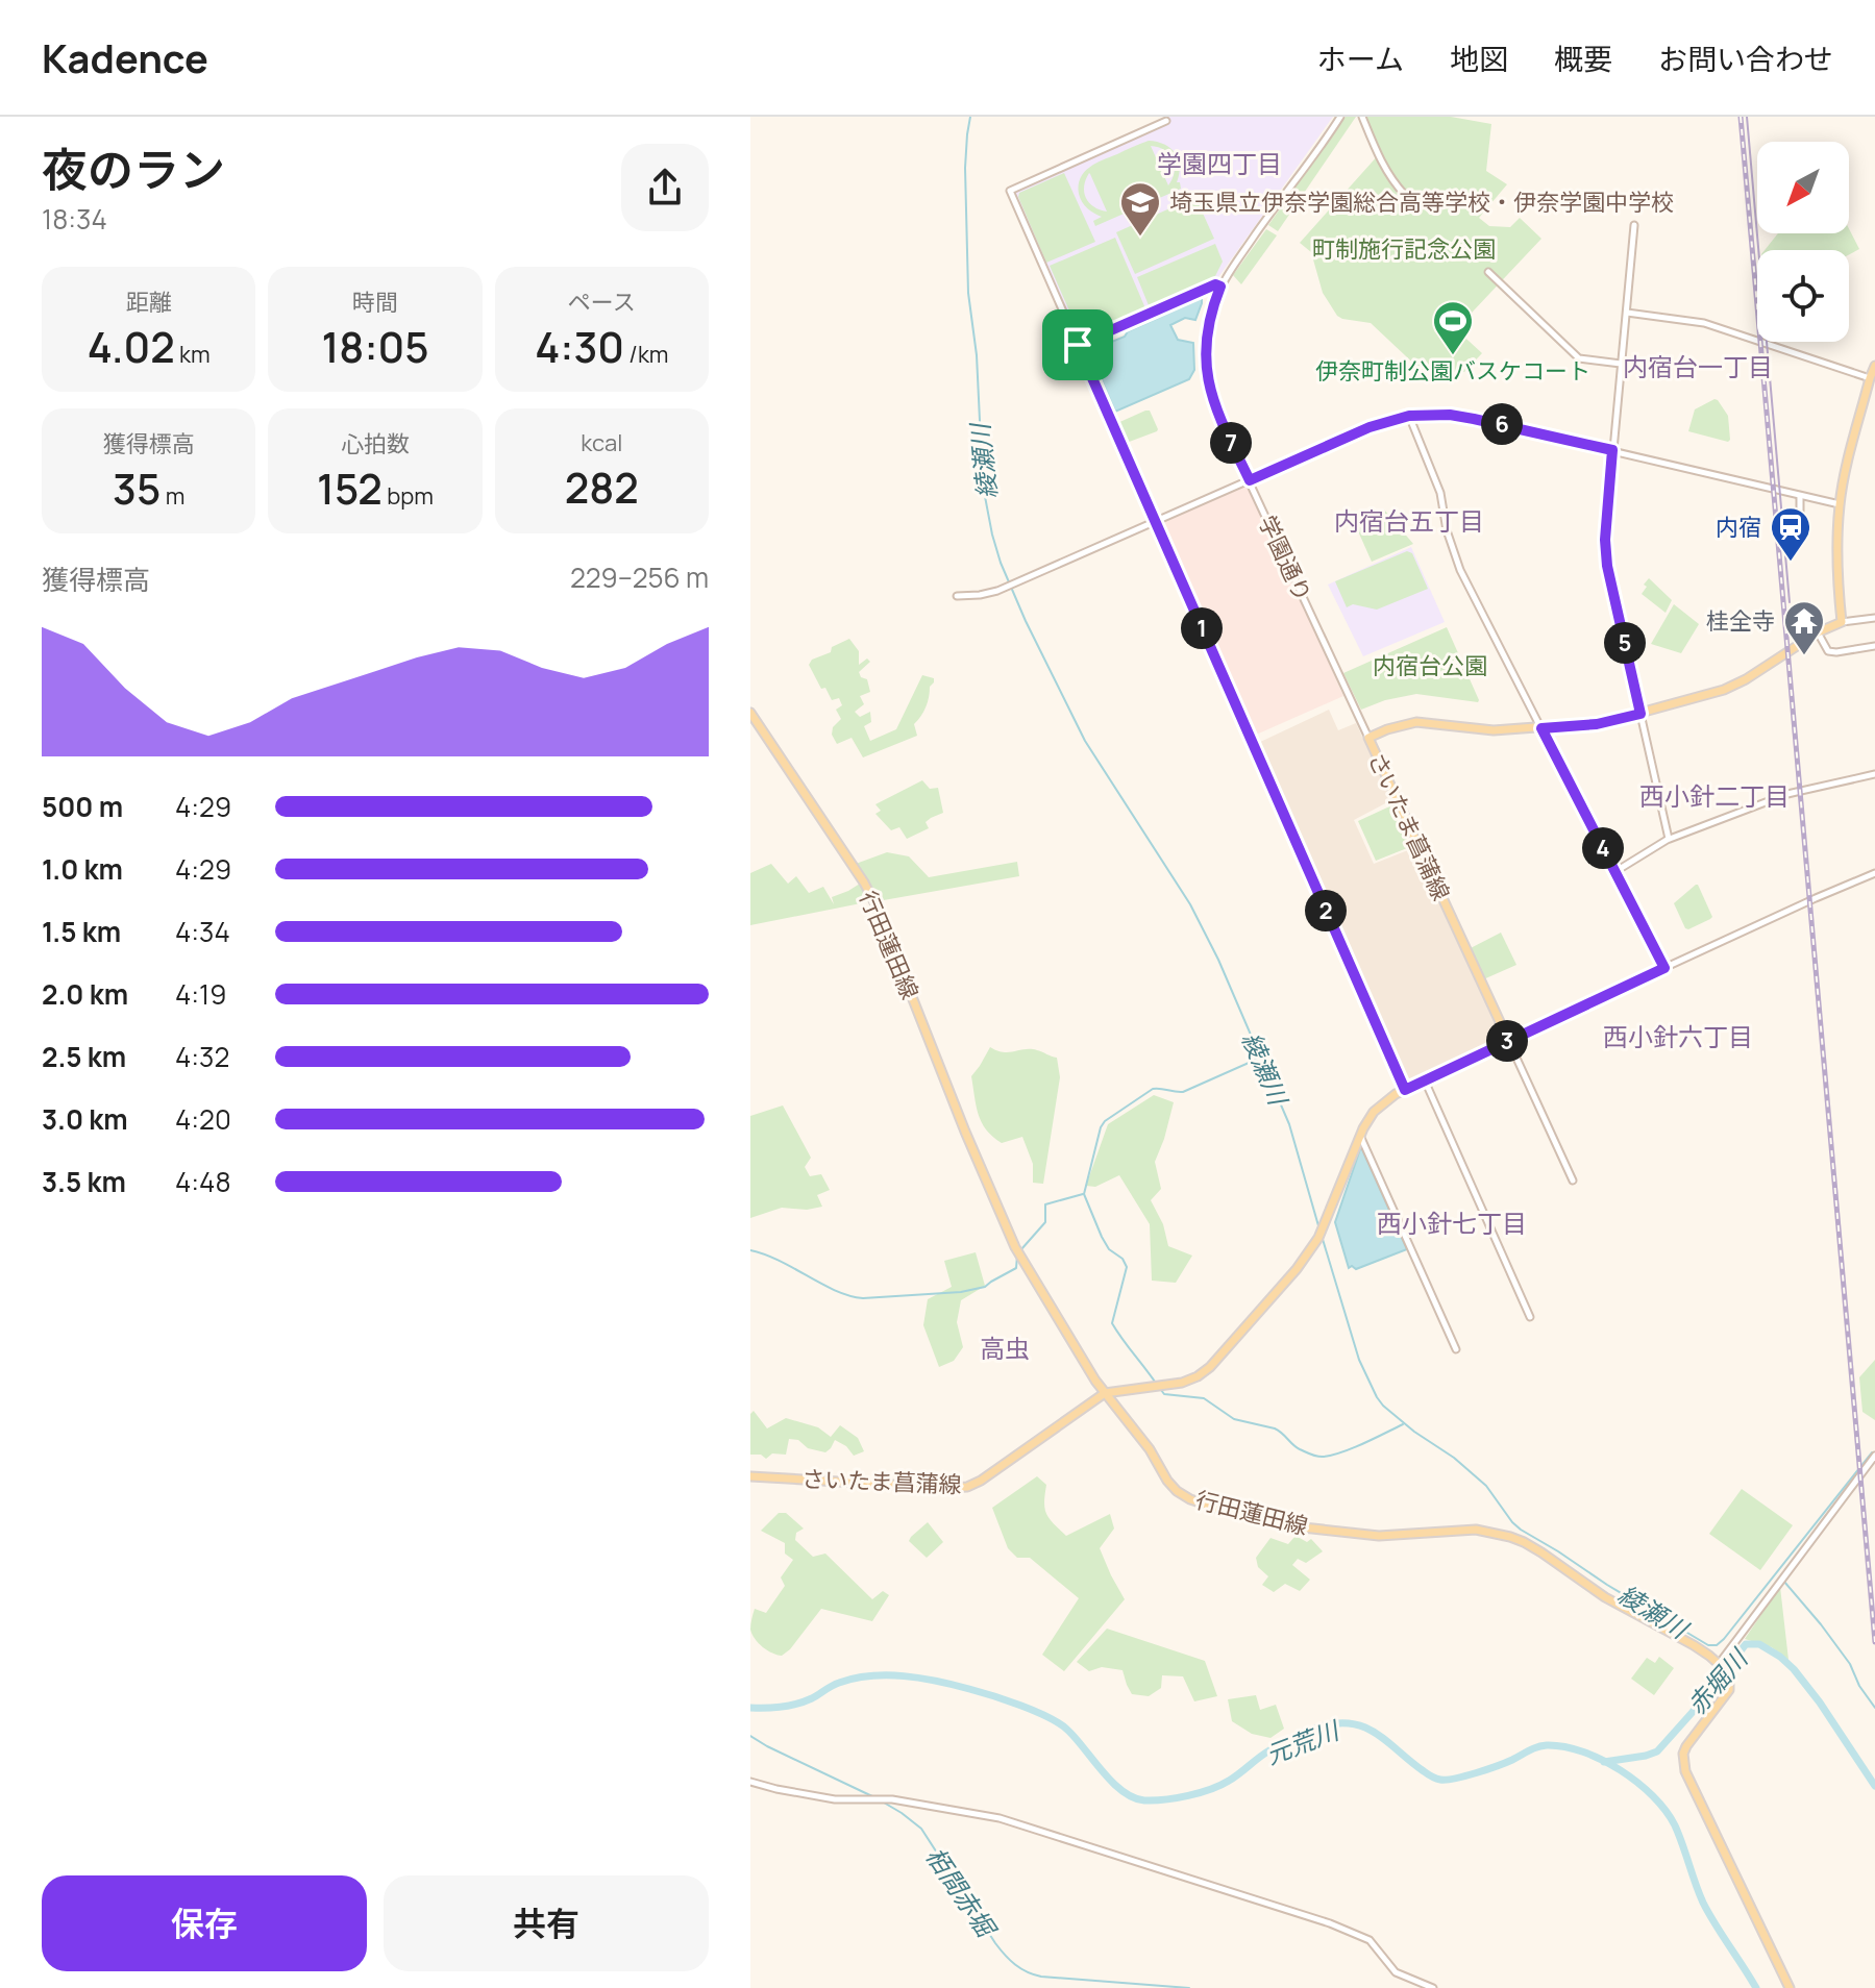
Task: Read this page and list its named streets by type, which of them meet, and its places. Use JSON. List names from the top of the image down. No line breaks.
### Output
{"streets":{"main road":["さいたま菖蒲線","行田蓮田線"],"street":["学園通り"]},"crossings":[["学園通り","さいたま菖蒲線"],["さいたま菖蒲線","行田蓮田線"]],"districts":["学園四丁目","内宿台一丁目","内宿台五丁目","西小針二丁目","西小針六丁目","西小針七丁目","高虫"],"water":["綾瀬川","赤堀川","元荒川","栢間赤堀"],"parks":["町制施行記念公園","内宿台公園"],"places":{"school or university":["埼玉県立伊奈学園総合高等学校・伊奈学園中学校"],"sports":["伊奈町制公園バスケコート"],"station":["内宿"],"temple":["桂全寺"]},"north":"bottom left","page":{"header":"Kadence","nav":["ホーム","地図","概要","お問い合わせ"],"heading":["夜のラン","18:34"],"stats":[["距離","4.02 km"],["時間","18:05"],["ペース","4:30 /km"],["獲得標高","35 m"],["心拍数","152 bpm"],["kcal","282"]],"pins":["6","7","1","5","4","2","3"],"chart":["獲得標高","229–256 m"],"list":[{"name":"500 m","note":"4:29"},{"name":"1.0 km","note":"4:29"},{"name":"1.5 km","note":"4:34"},{"name":"2.0 km","note":"4:19"},{"name":"2.5 km","note":"4:32"},{"name":"3.0 km","note":"4:20"},{"name":"3.5 km","note":"4:48"}],"buttons":["保存","共有"]}}
